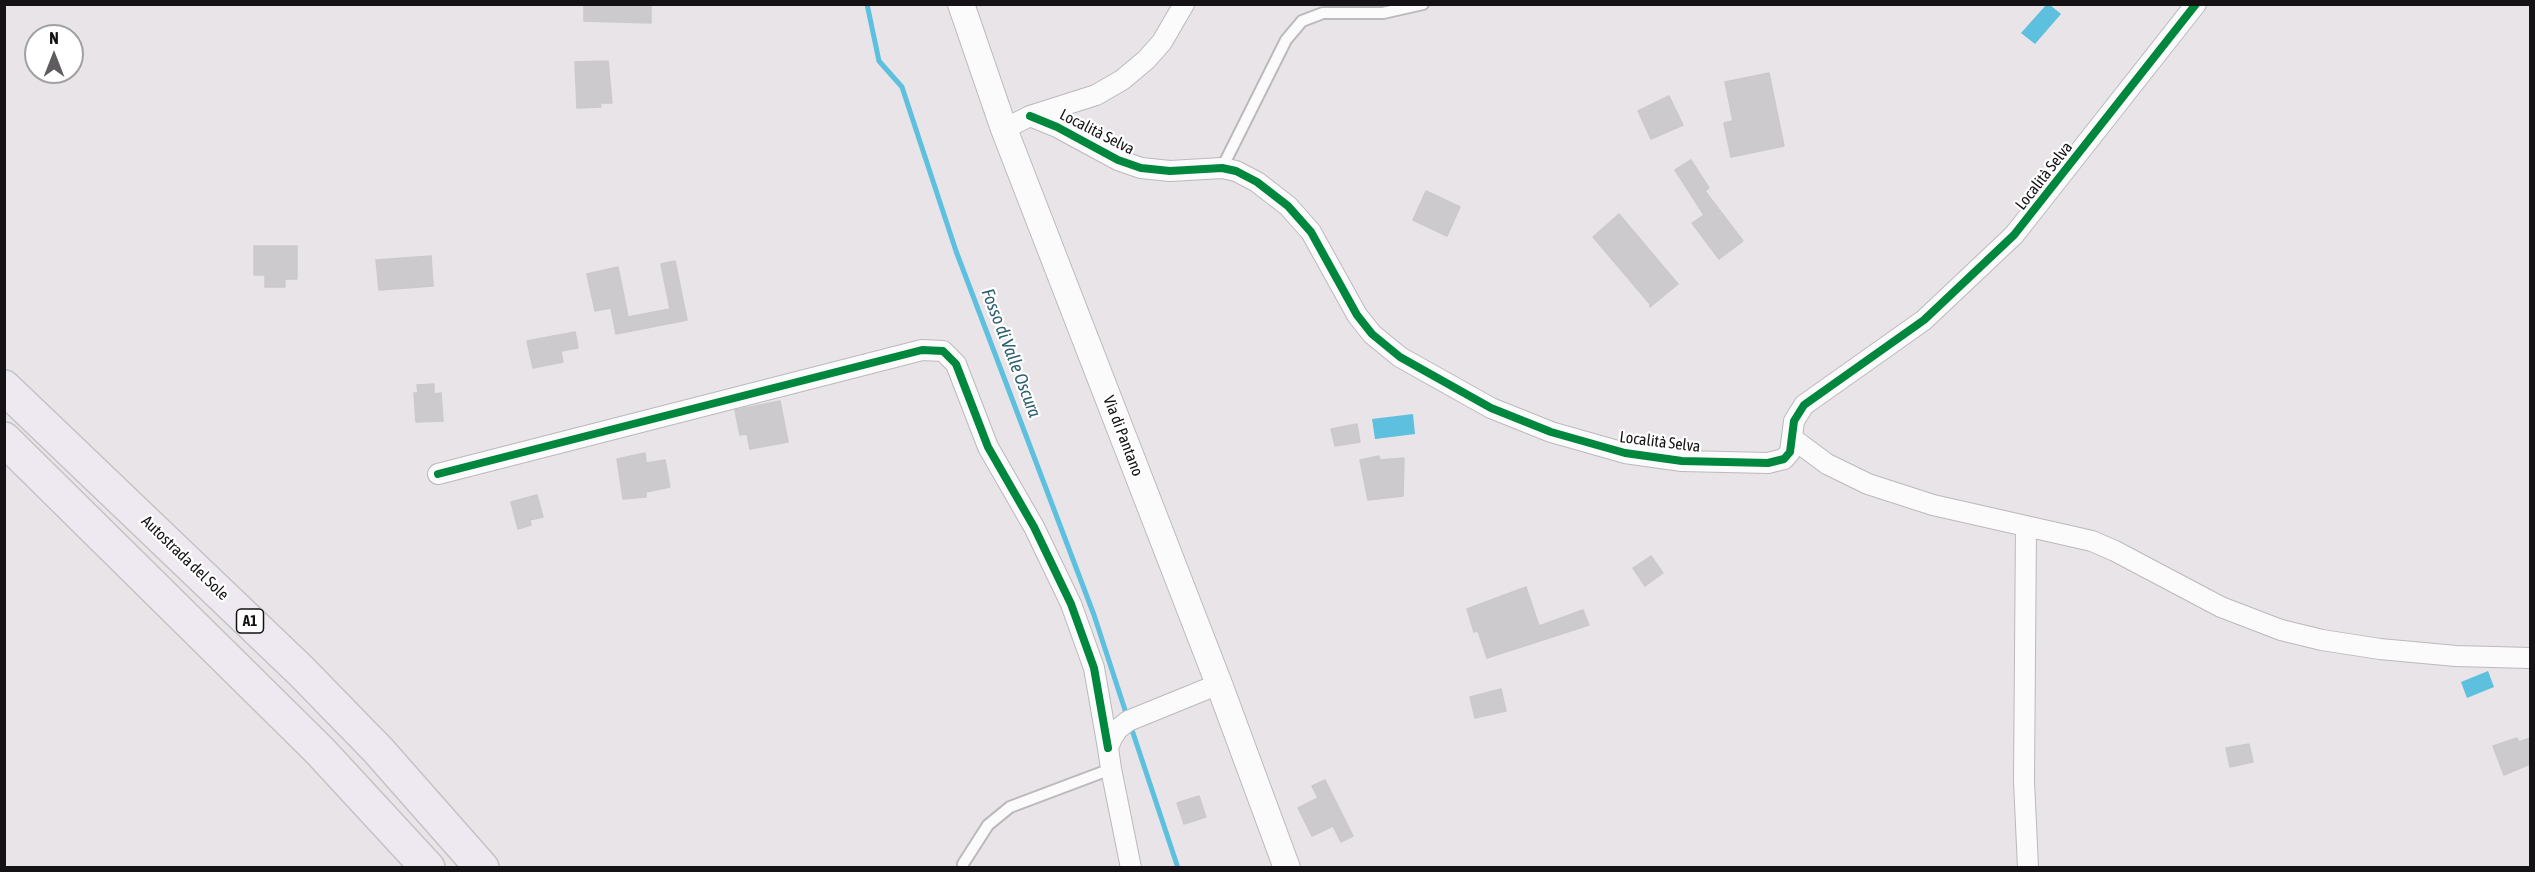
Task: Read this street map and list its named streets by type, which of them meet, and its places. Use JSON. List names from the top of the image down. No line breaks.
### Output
{"streets":{"highway":["Autostrada del Sole","A1"],"street":["Località Selva","Via di Pantano"]},"water":["Fosso di Valle Oscura"],"north":"top"}
